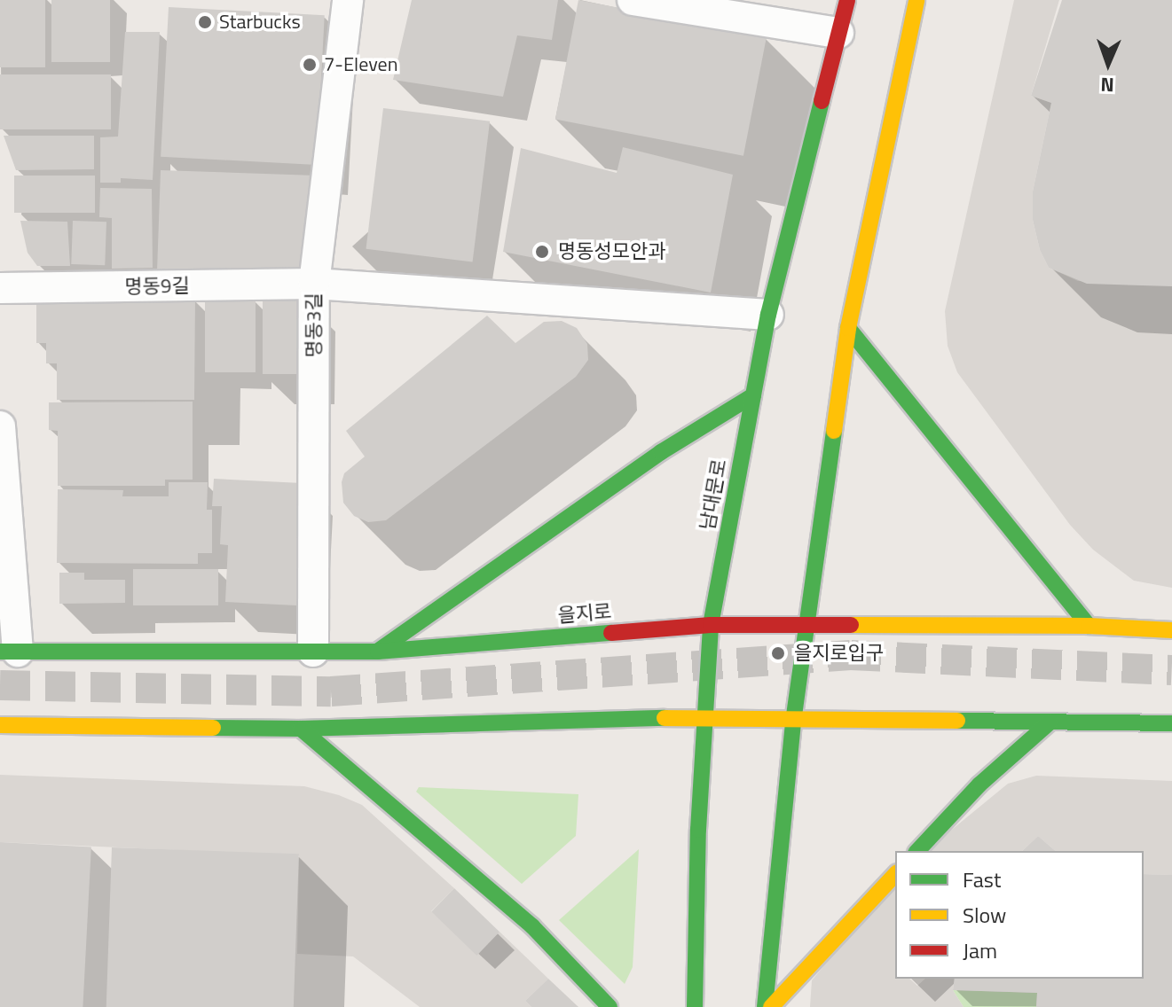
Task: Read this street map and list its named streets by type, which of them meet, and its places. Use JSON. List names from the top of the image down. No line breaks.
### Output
{"streets":{"main road":["남대문로","을지로"],"street":["명동9길","명동3길"]},"crossings":[["명동9길","명동3길"],["명동9길","남대문로"],["명동3길","을지로"],["남대문로","을지로"]],"places":["Starbucks","7-Eleven","명동성모안과","을지로입구"],"legend":["Fast","Slow","Jam"],"north":"bottom"}
